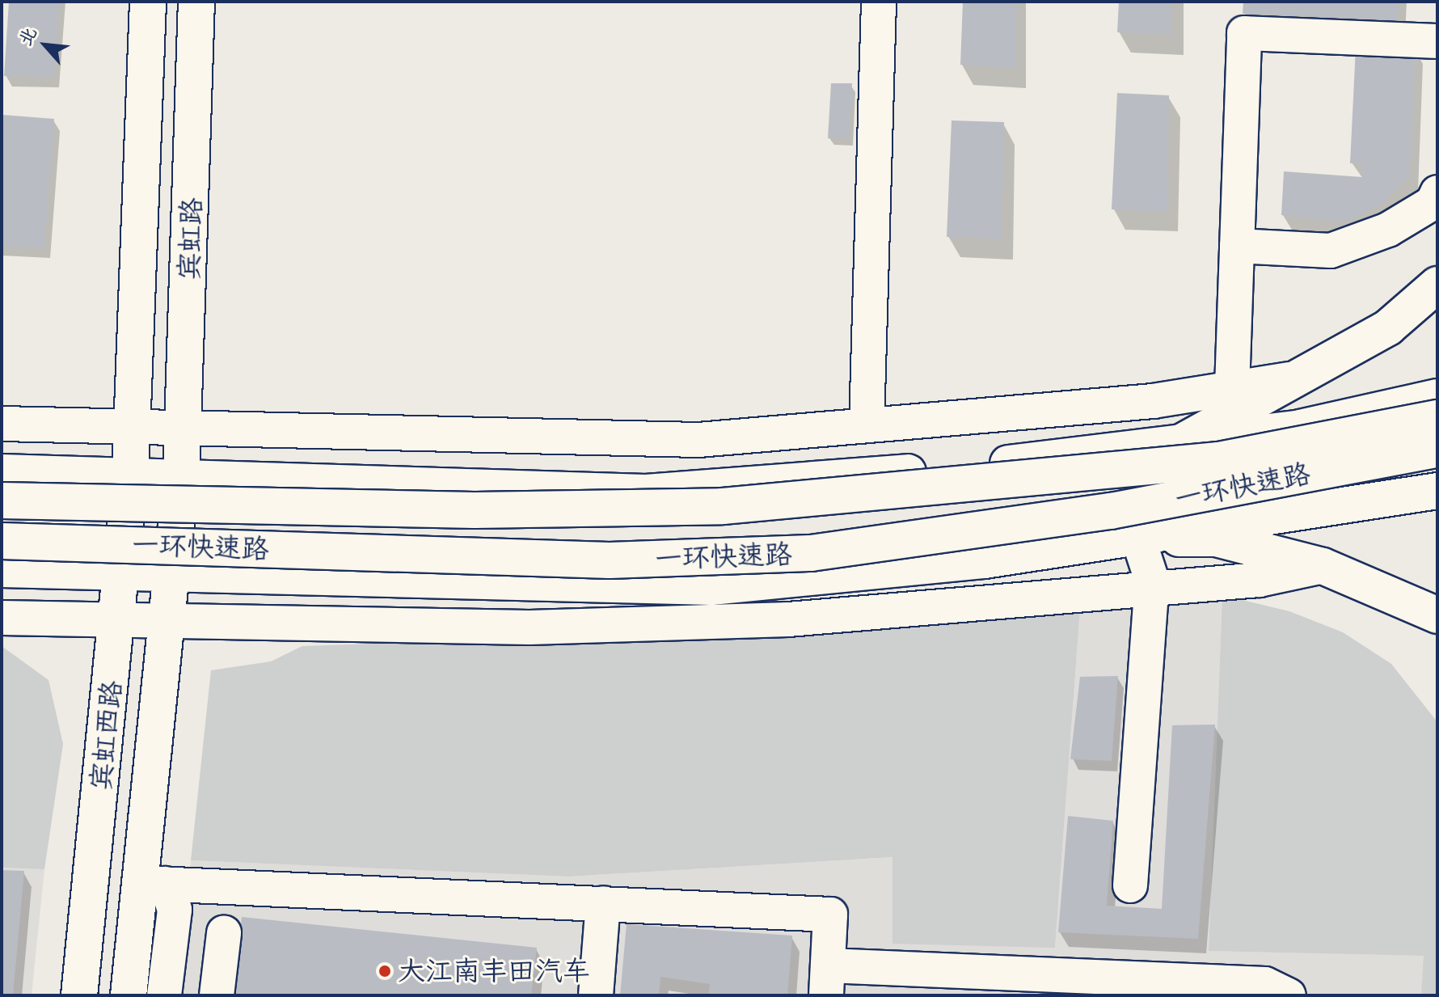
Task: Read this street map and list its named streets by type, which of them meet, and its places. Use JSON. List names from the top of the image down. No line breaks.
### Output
{"streets":{"main road":["宾虹路","一环快速路","宾虹西路"]},"crossings":[["宾虹路","宾虹西路"]],"places":["大江南丰田汽车"],"north":"top left"}
